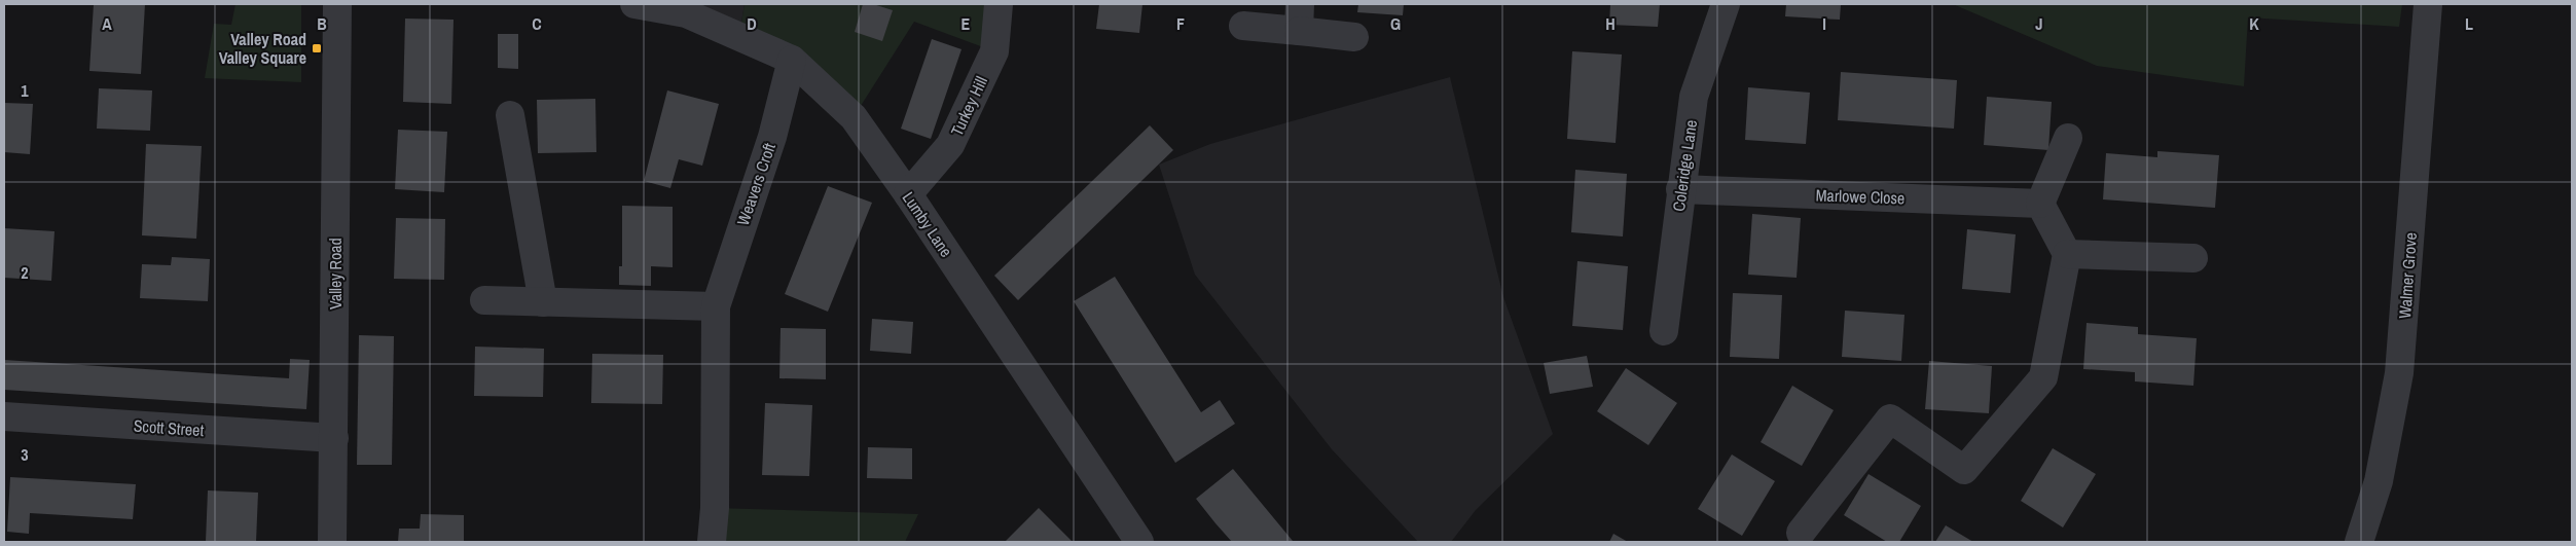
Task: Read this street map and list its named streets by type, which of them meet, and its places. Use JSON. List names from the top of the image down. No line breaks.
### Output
{"streets":{"street":["Turkey Hill","Coleridge Lane","Weavers Croft","Marlowe Close","Lumby Lane","Valley Road","Walmer Grove","Scott Street"]},"crossings":[["Turkey Hill","Lumby Lane"],["Coleridge Lane","Marlowe Close"],["Weavers Croft","Lumby Lane"],["Valley Road","Scott Street"]],"places":{"transit":["Valley Road Valley Square"]},"grid":{"columns":["A","B","C","D","E","F","G","H","I","J","K","L"],"rows":["1","2","3"]}}
